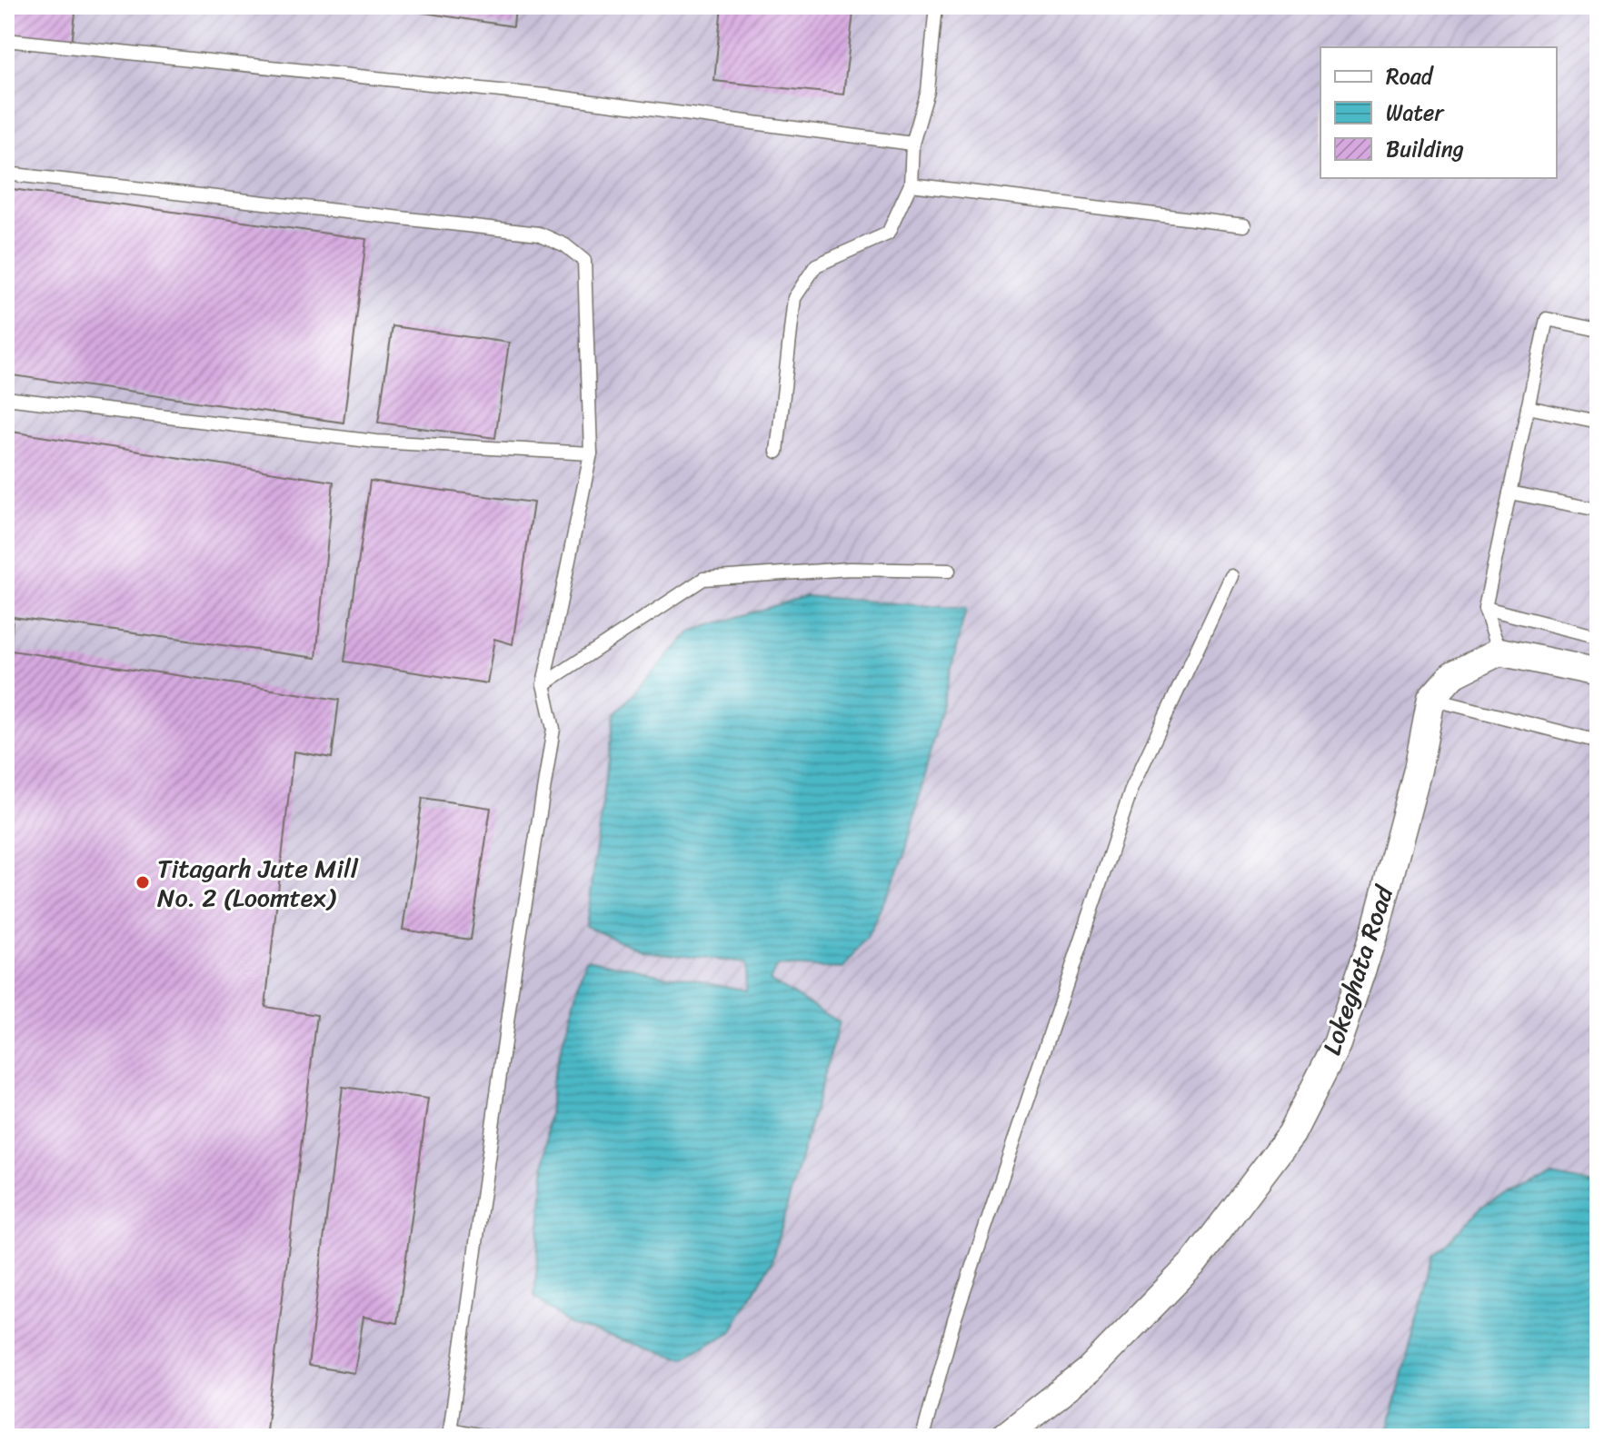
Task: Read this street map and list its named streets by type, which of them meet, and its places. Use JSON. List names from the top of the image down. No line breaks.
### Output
{"streets":{"street":["Lokeghata Road"]},"places":["Titagarh Jute Mill No. 2 (Loomtex)"],"legend":["Road","Water","Building"]}
